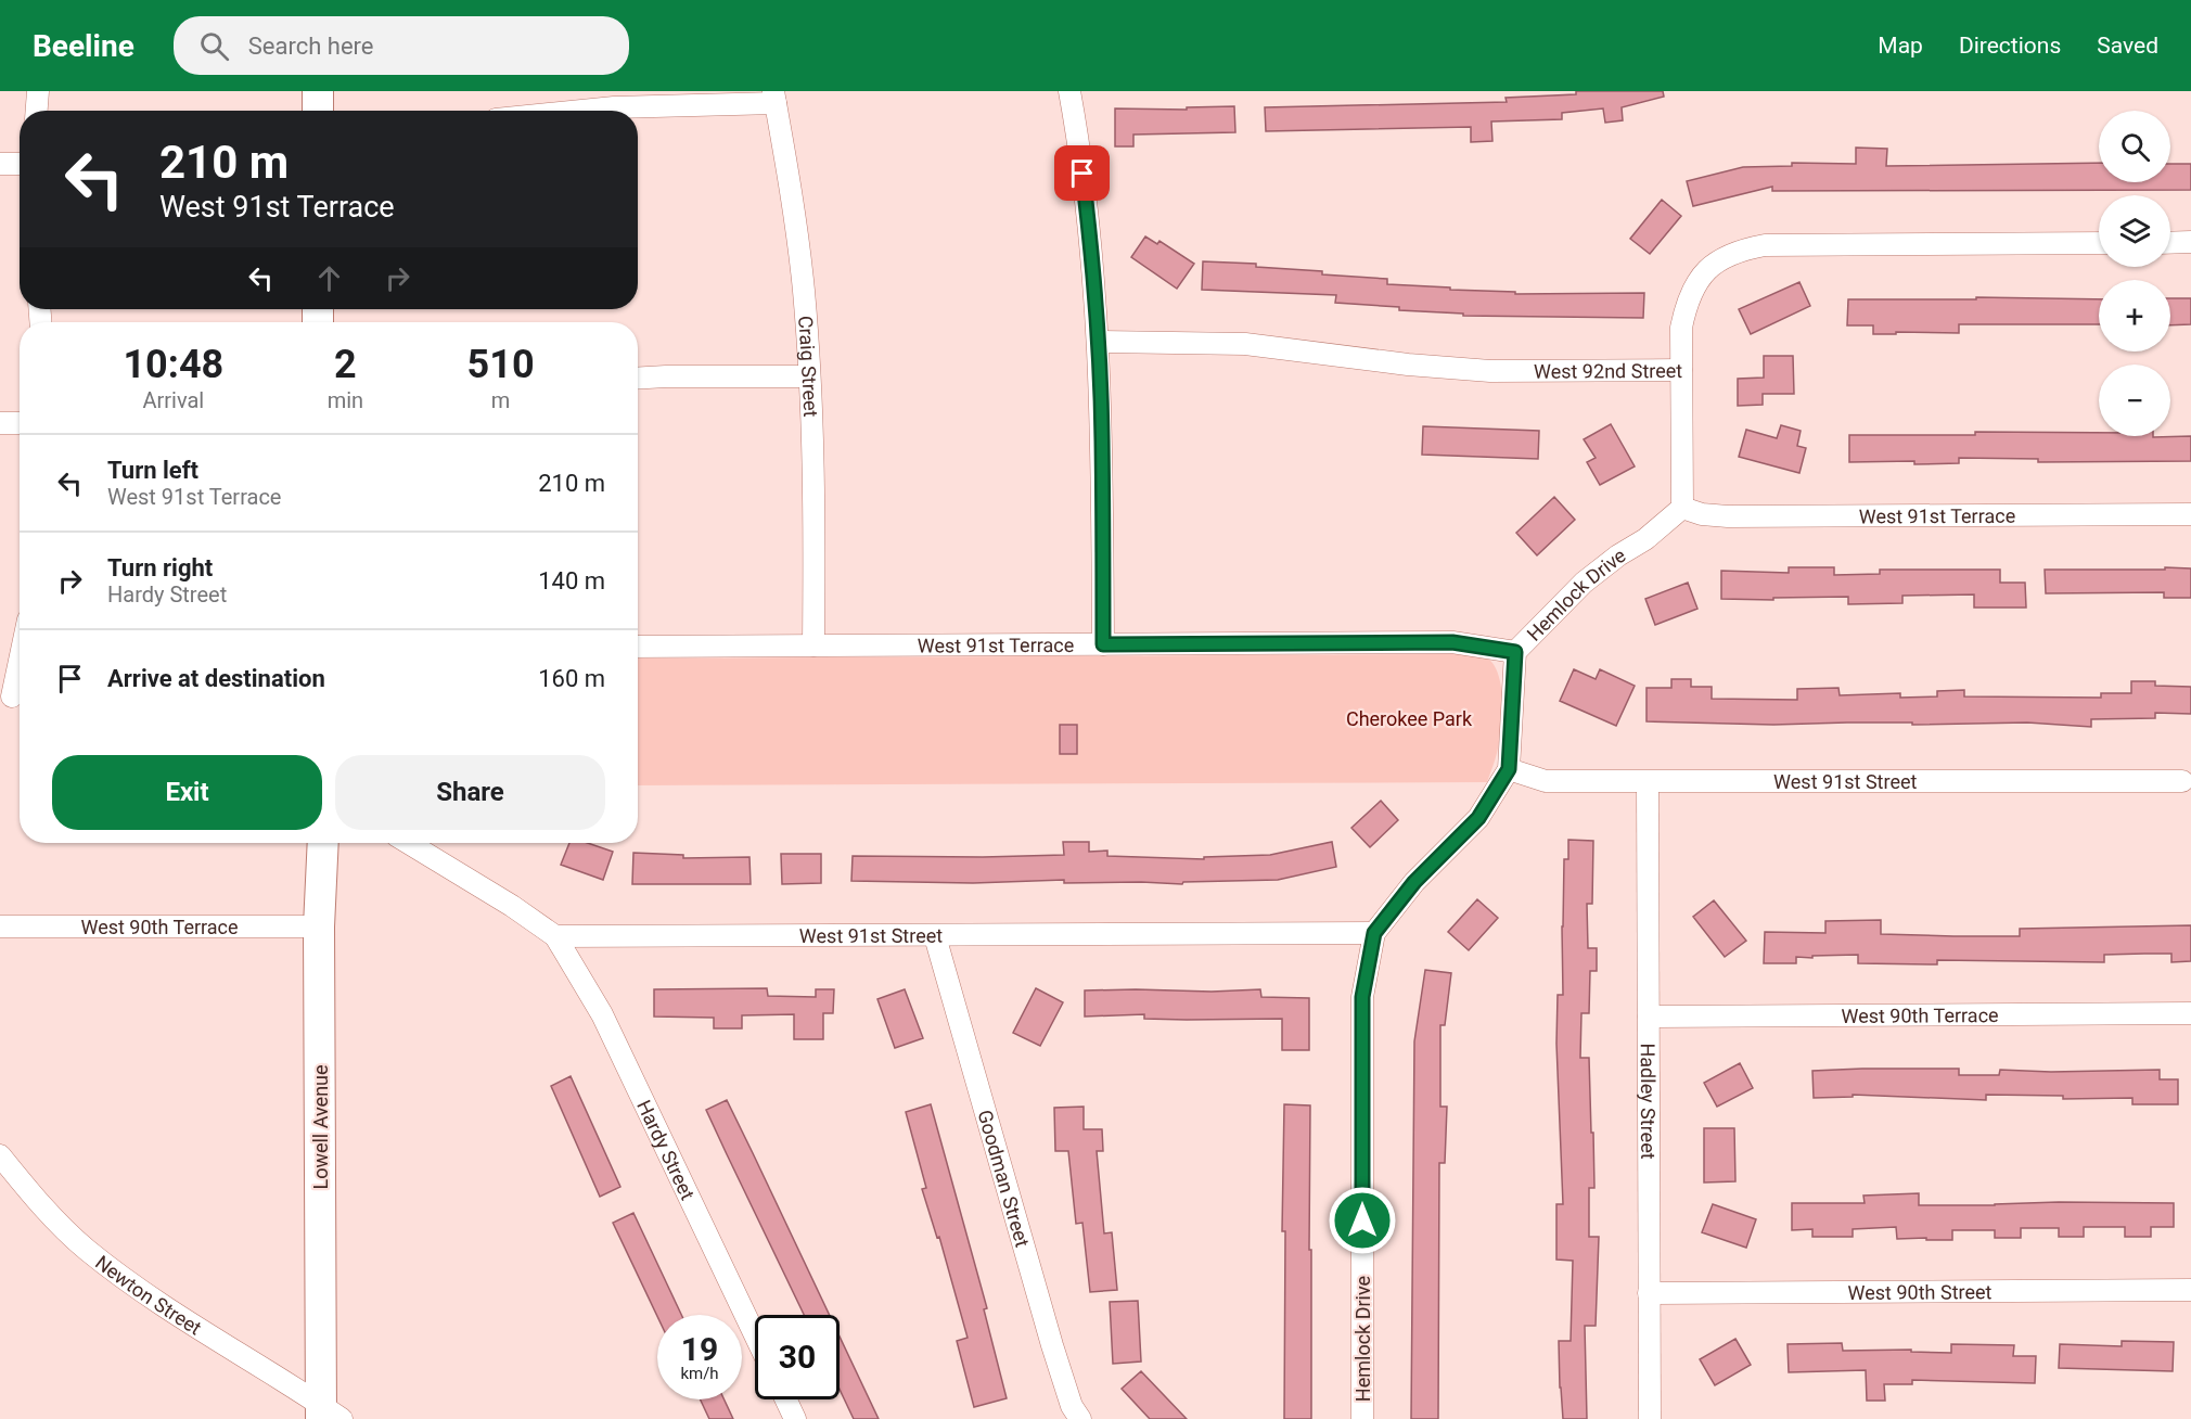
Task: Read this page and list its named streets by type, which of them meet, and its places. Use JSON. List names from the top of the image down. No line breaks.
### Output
{"streets":{"street":["West 92nd Street","Craig Street","West 91st Terrace","Hemlock Drive","West 91st Street","West 90th Terrace","Hadley Street","Lowell Avenue","Hardy Street","Goodman Street","West 90th Street","Newton Street"]},"crossings":[["Craig Street","West 91st Terrace"],["West 91st Terrace","Hemlock Drive"],["Hemlock Drive","West 91st Street"],["West 91st Street","Hadley Street"],["West 91st Street","Hardy Street"],["West 91st Street","Goodman Street"],["West 90th Terrace","Hadley Street"],["West 90th Terrace","Lowell Avenue"],["Hadley Street","West 90th Street"],["Lowell Avenue","Newton Street"]],"parks":["Cherokee Park"],"page":{"header":"Beeline","search":"Search here","nav":["Map","Directions","Saved"],"map_buttons":["+","−"],"turn":["210 m","West 91st Terrace"],"eta":["10:48","Arrival","2","min","510","m"],"list":[{"name":"Turn left","note":"West 91st Terrace","value":"210 m"},{"name":"Turn right","note":"Hardy Street","value":"140 m"},{"name":"Arrive at destination","value":"160 m"}],"buttons":["Exit","Share"],"speed":"19 km/h","limit":"30"}}
